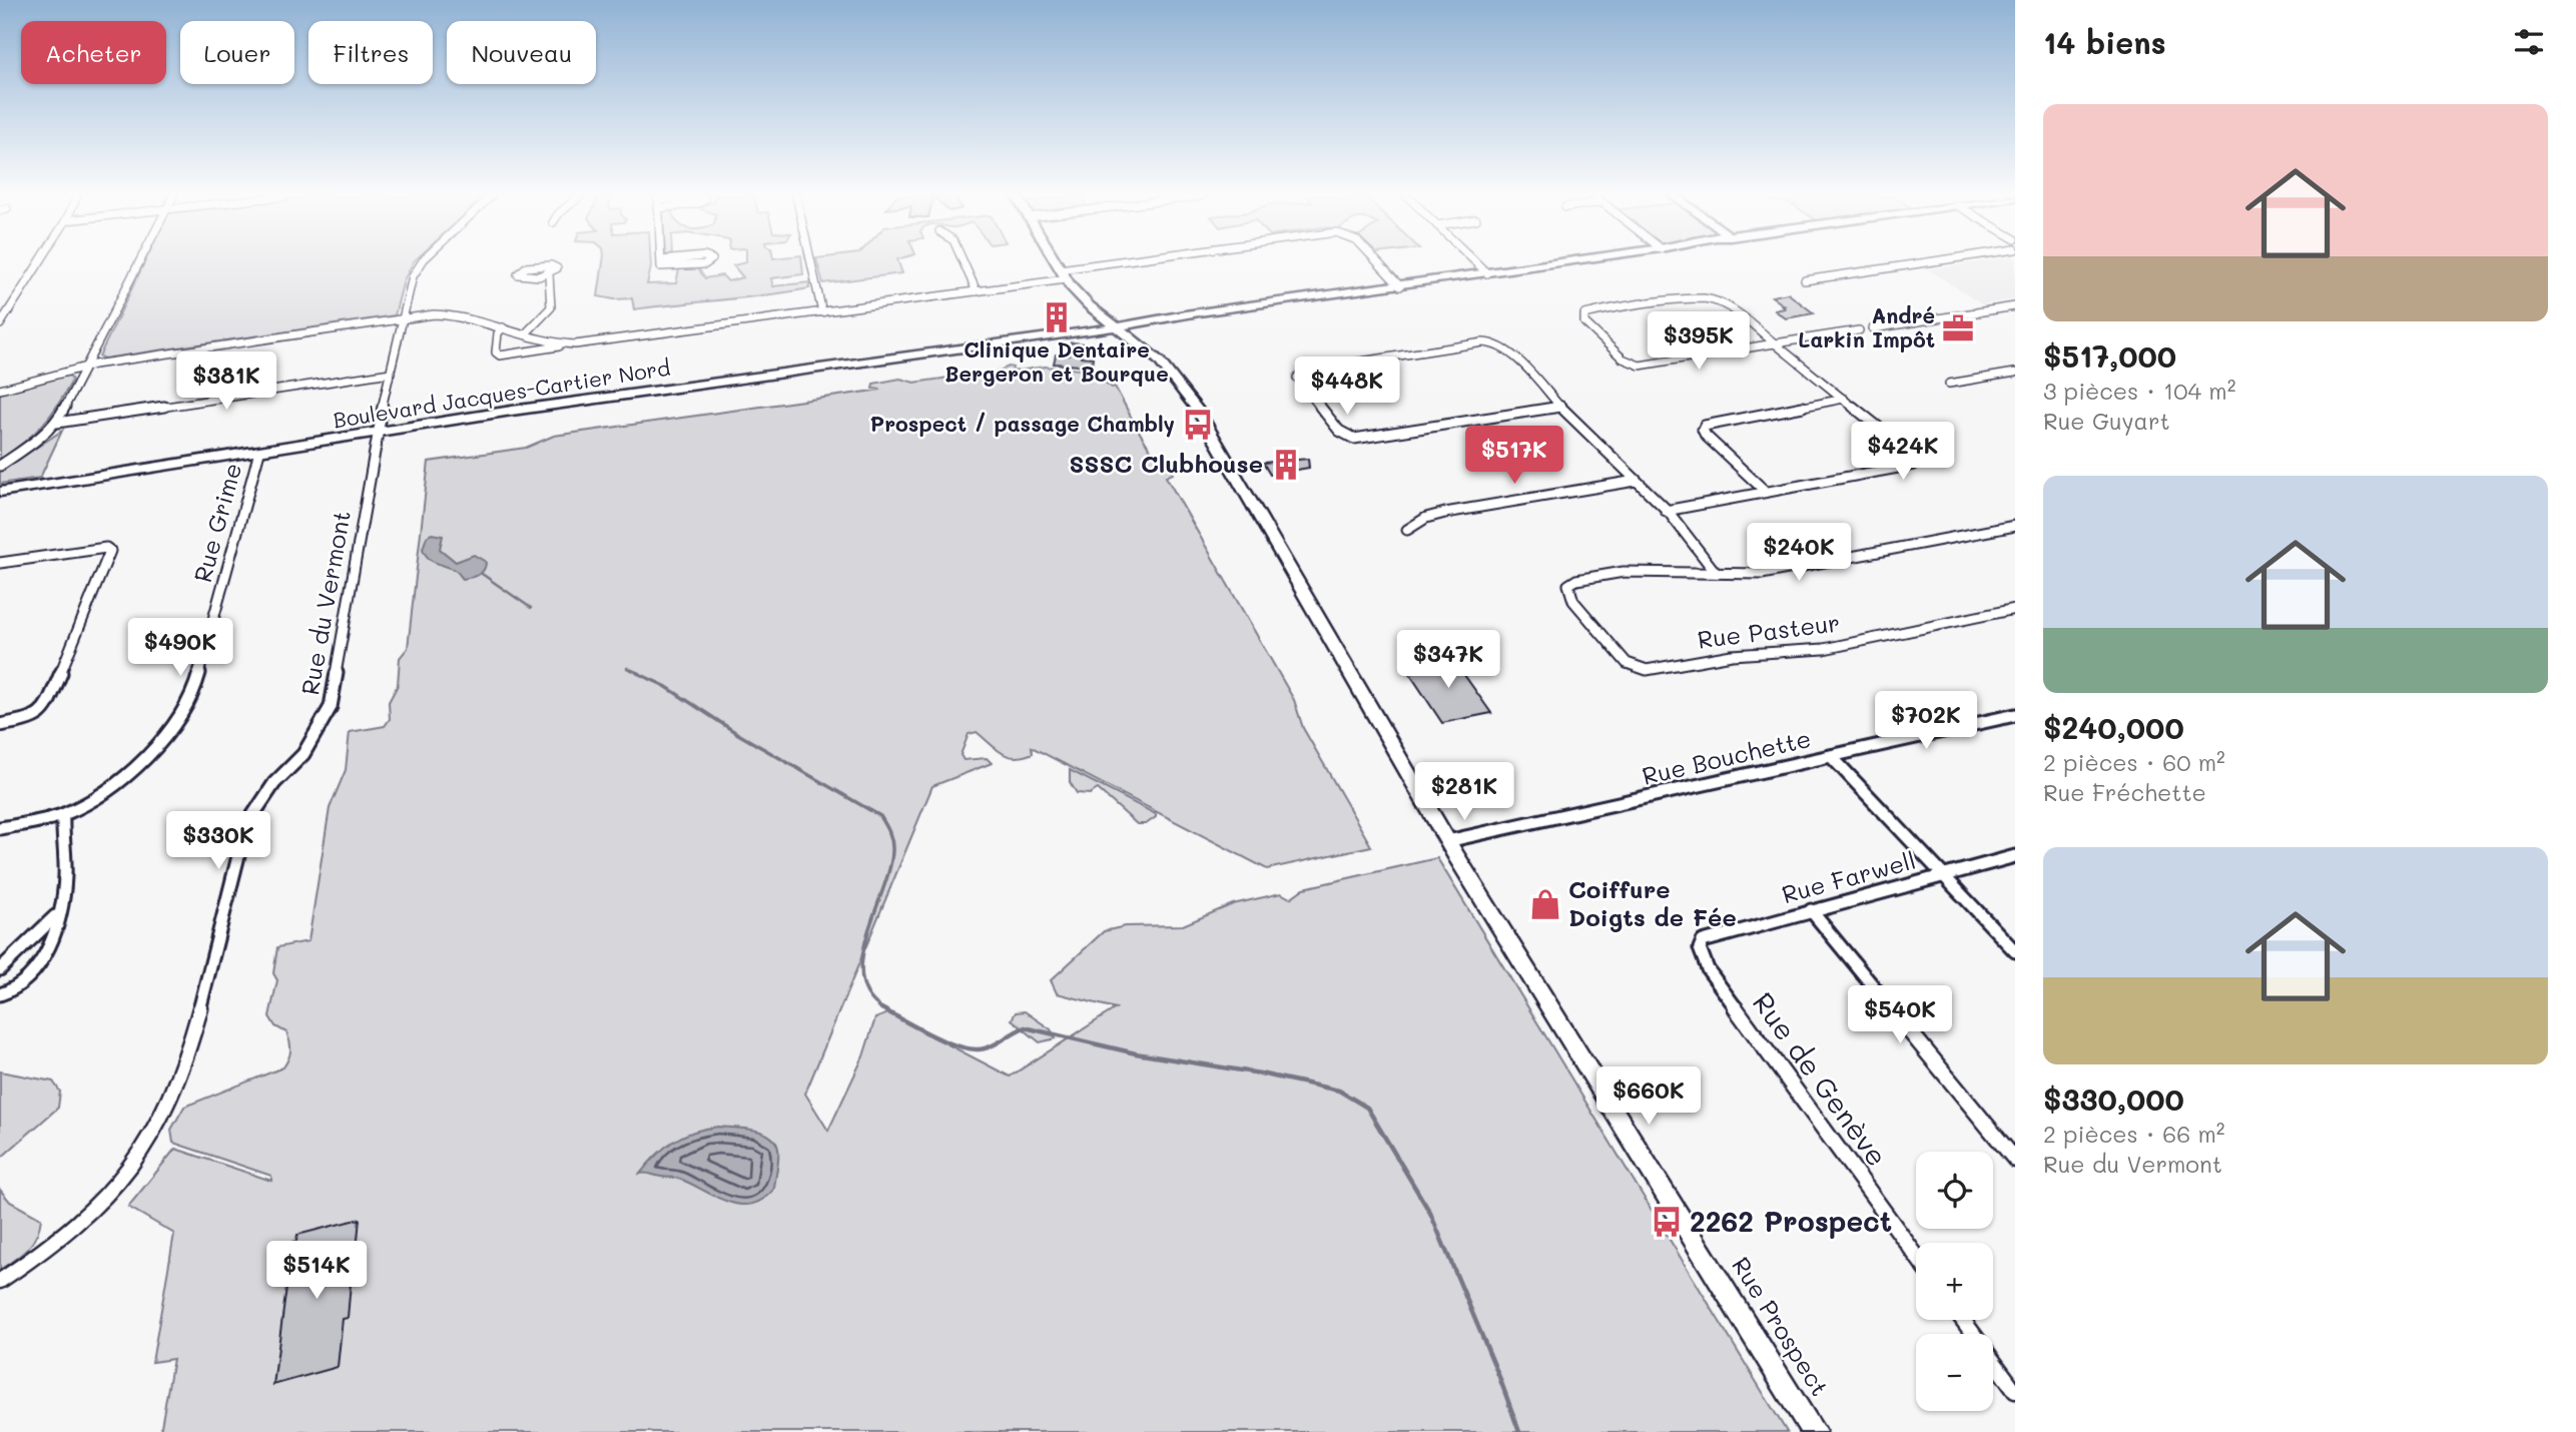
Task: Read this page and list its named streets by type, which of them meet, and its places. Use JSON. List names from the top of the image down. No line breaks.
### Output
{"streets":{"street":["Boulevard Jacques-Cartier Nord","Rue Grime","Rue du Vermont","Rue Pasteur","Rue Bouchette","Rue Farwell","Rue de Genève","Rue Prospect"]},"crossings":[["Boulevard Jacques-Cartier Nord","Rue Grime"],["Boulevard Jacques-Cartier Nord","Rue du Vermont"],["Boulevard Jacques-Cartier Nord","Rue Prospect"],["Rue Bouchette","Rue Prospect"],["Rue Farwell","Rue de Genève"]],"places":{"building":["Clinique Dentaire Bergeron et Bourque","SSSC Clubhouse"],"office":["André Larkin Impôt"],"bus stop":["Prospect / passage Chambly","2262 Prospect"],"shop":["Coiffure Doigts de Fée"]},"page":{"heading":"14 biens","chip":["Acheter","Louer","Filtres","Nouveau"],"list":[{"name":"$517,000","note":"3 pièces · 104 m² · Rue Guyart"},{"name":"$240,000","note":"2 pièces · 60 m² · Rue Fréchette"},{"name":"$330,000","note":"2 pièces · 66 m² · Rue du Vermont"}],"price":["$395K","$381K","$448K","$424K","$517K","$240K","$490K","$347K","$702K","$281K","$330K","$540K","$660K","$514K"],"map_buttons":["+","−"]}}
